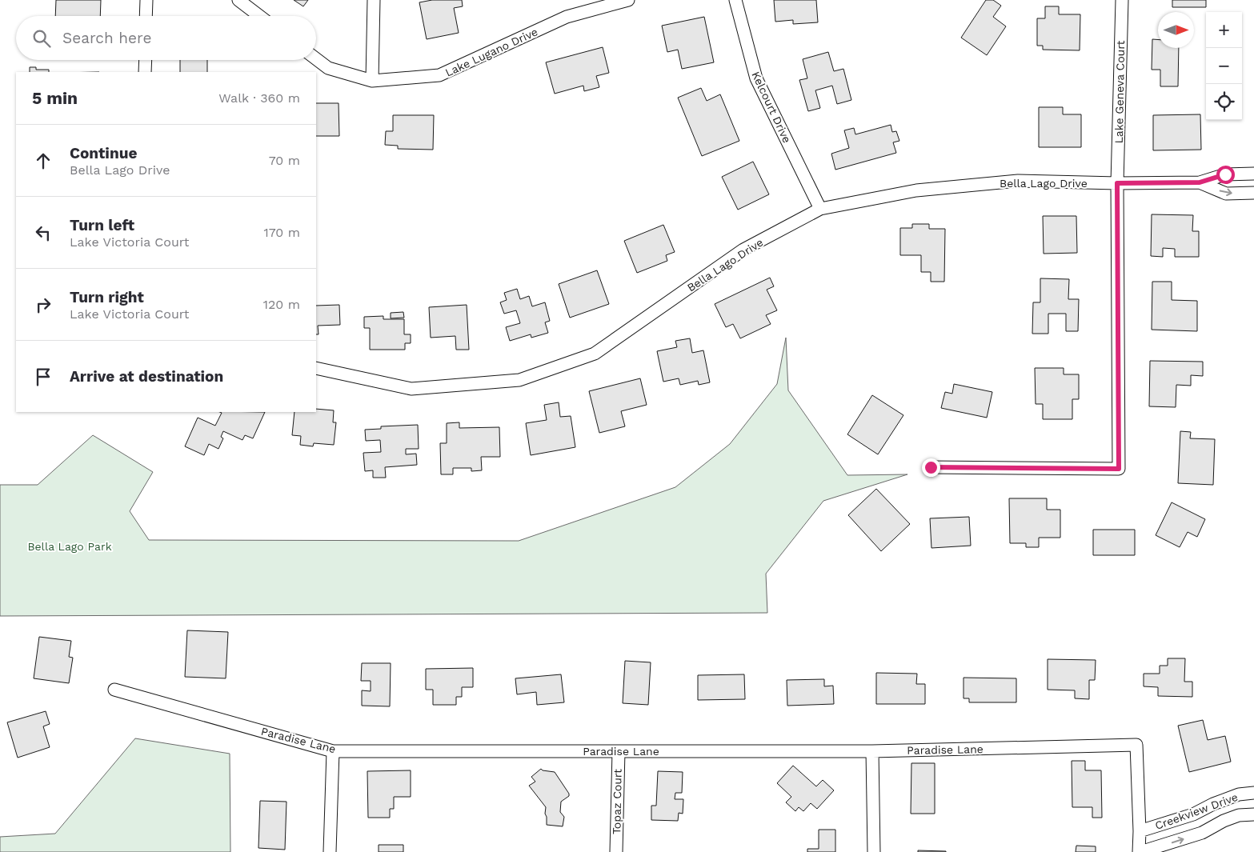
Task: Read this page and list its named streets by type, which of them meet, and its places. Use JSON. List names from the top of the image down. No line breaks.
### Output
{"streets":{"street":["Lake Lugano Drive","Lake Geneva Court","Kelcourt Drive","Bella Lago Drive","Paradise Lane","Topaz Court","Creekview Drive"]},"crossings":[["Lake Geneva Court","Bella Lago Drive"],["Kelcourt Drive","Bella Lago Drive"],["Paradise Lane","Topaz Court"],["Paradise Lane","Creekview Drive"]],"parks":["Bella Lago Park"],"north":"right","page":{"map_buttons":["+","−"],"search":"Search here","heading":["5 min","Walk · 360 m"],"list":[["Continue","Bella Lago Drive","70 m"],["Turn left","Lake Victoria Court","170 m"],["Turn right","Lake Victoria Court","120 m"],"Arrive at destination"]}}
